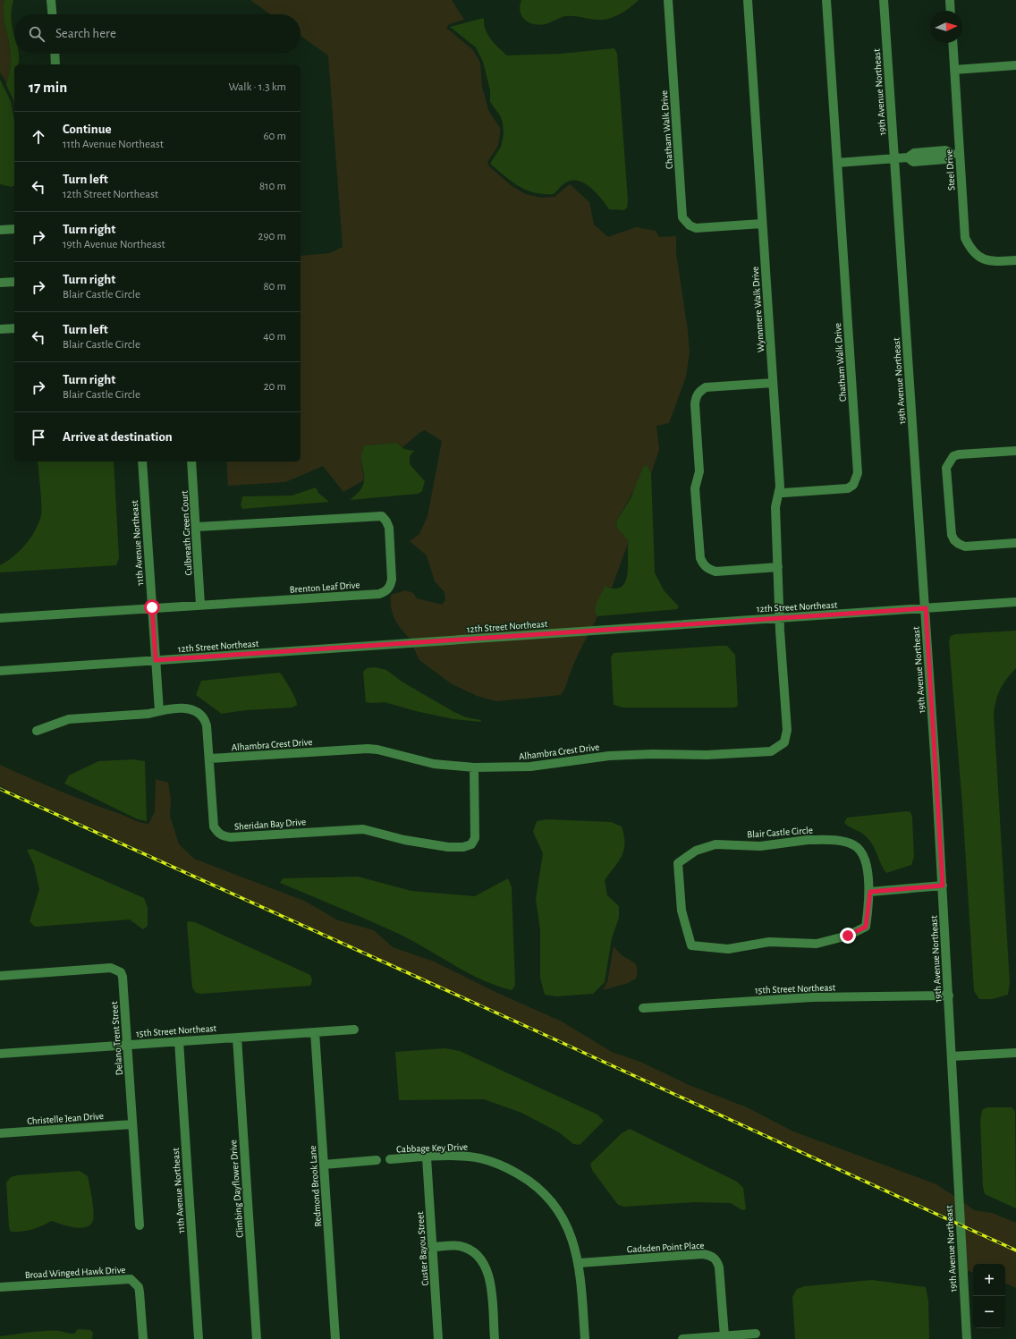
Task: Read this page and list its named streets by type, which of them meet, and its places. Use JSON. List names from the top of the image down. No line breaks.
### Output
{"streets":{"street":["19th Avenue Northeast","Chatham Walk Drive","Steel Drive","Wynnmere Walk Drive","Culbreath Green Court","11th Avenue Northeast","Brenton Leaf Drive","12th Street Northeast","Alhambra Crest Drive","Sheridan Bay Drive","Blair Castle Circle","15th Street Northeast","Delano Trent Street","Christelle Jean Drive","Cabbage Key Drive","Redmond Brook Lane","Climbing Dayflower Drive","Gadsden Point Place","Custer Bayou Street","Broad Winged Hawk Drive"]},"crossings":[["19th Avenue Northeast","12th Street Northeast"],["19th Avenue Northeast","15th Street Northeast"],["Chatham Walk Drive","Wynnmere Walk Drive"],["Wynnmere Walk Drive","12th Street Northeast"],["Wynnmere Walk Drive","Alhambra Crest Drive"],["Culbreath Green Court","Brenton Leaf Drive"],["11th Avenue Northeast","Brenton Leaf Drive"],["11th Avenue Northeast","12th Street Northeast"],["11th Avenue Northeast","Sheridan Bay Drive"],["11th Avenue Northeast","15th Street Northeast"],["12th Street Northeast","Alhambra Crest Drive"],["Alhambra Crest Drive","Sheridan Bay Drive"],["15th Street Northeast","Delano Trent Street"],["15th Street Northeast","Redmond Brook Lane"],["15th Street Northeast","Climbing Dayflower Drive"],["Delano Trent Street","Christelle Jean Drive"],["Cabbage Key Drive","Gadsden Point Place"],["Cabbage Key Drive","Custer Bayou Street"]],"north":"right","page":{"search":"Search here","heading":["17 min","Walk · 1.3 km"],"list":[["Continue","11th Avenue Northeast","60 m"],["Turn left","12th Street Northeast","810 m"],["Turn right","19th Avenue Northeast","290 m"],["Turn right","Blair Castle Circle","80 m"],["Turn left","Blair Castle Circle","40 m"],["Turn right","Blair Castle Circle","20 m"],"Arrive at destination"],"map_buttons":["+","−"]}}
